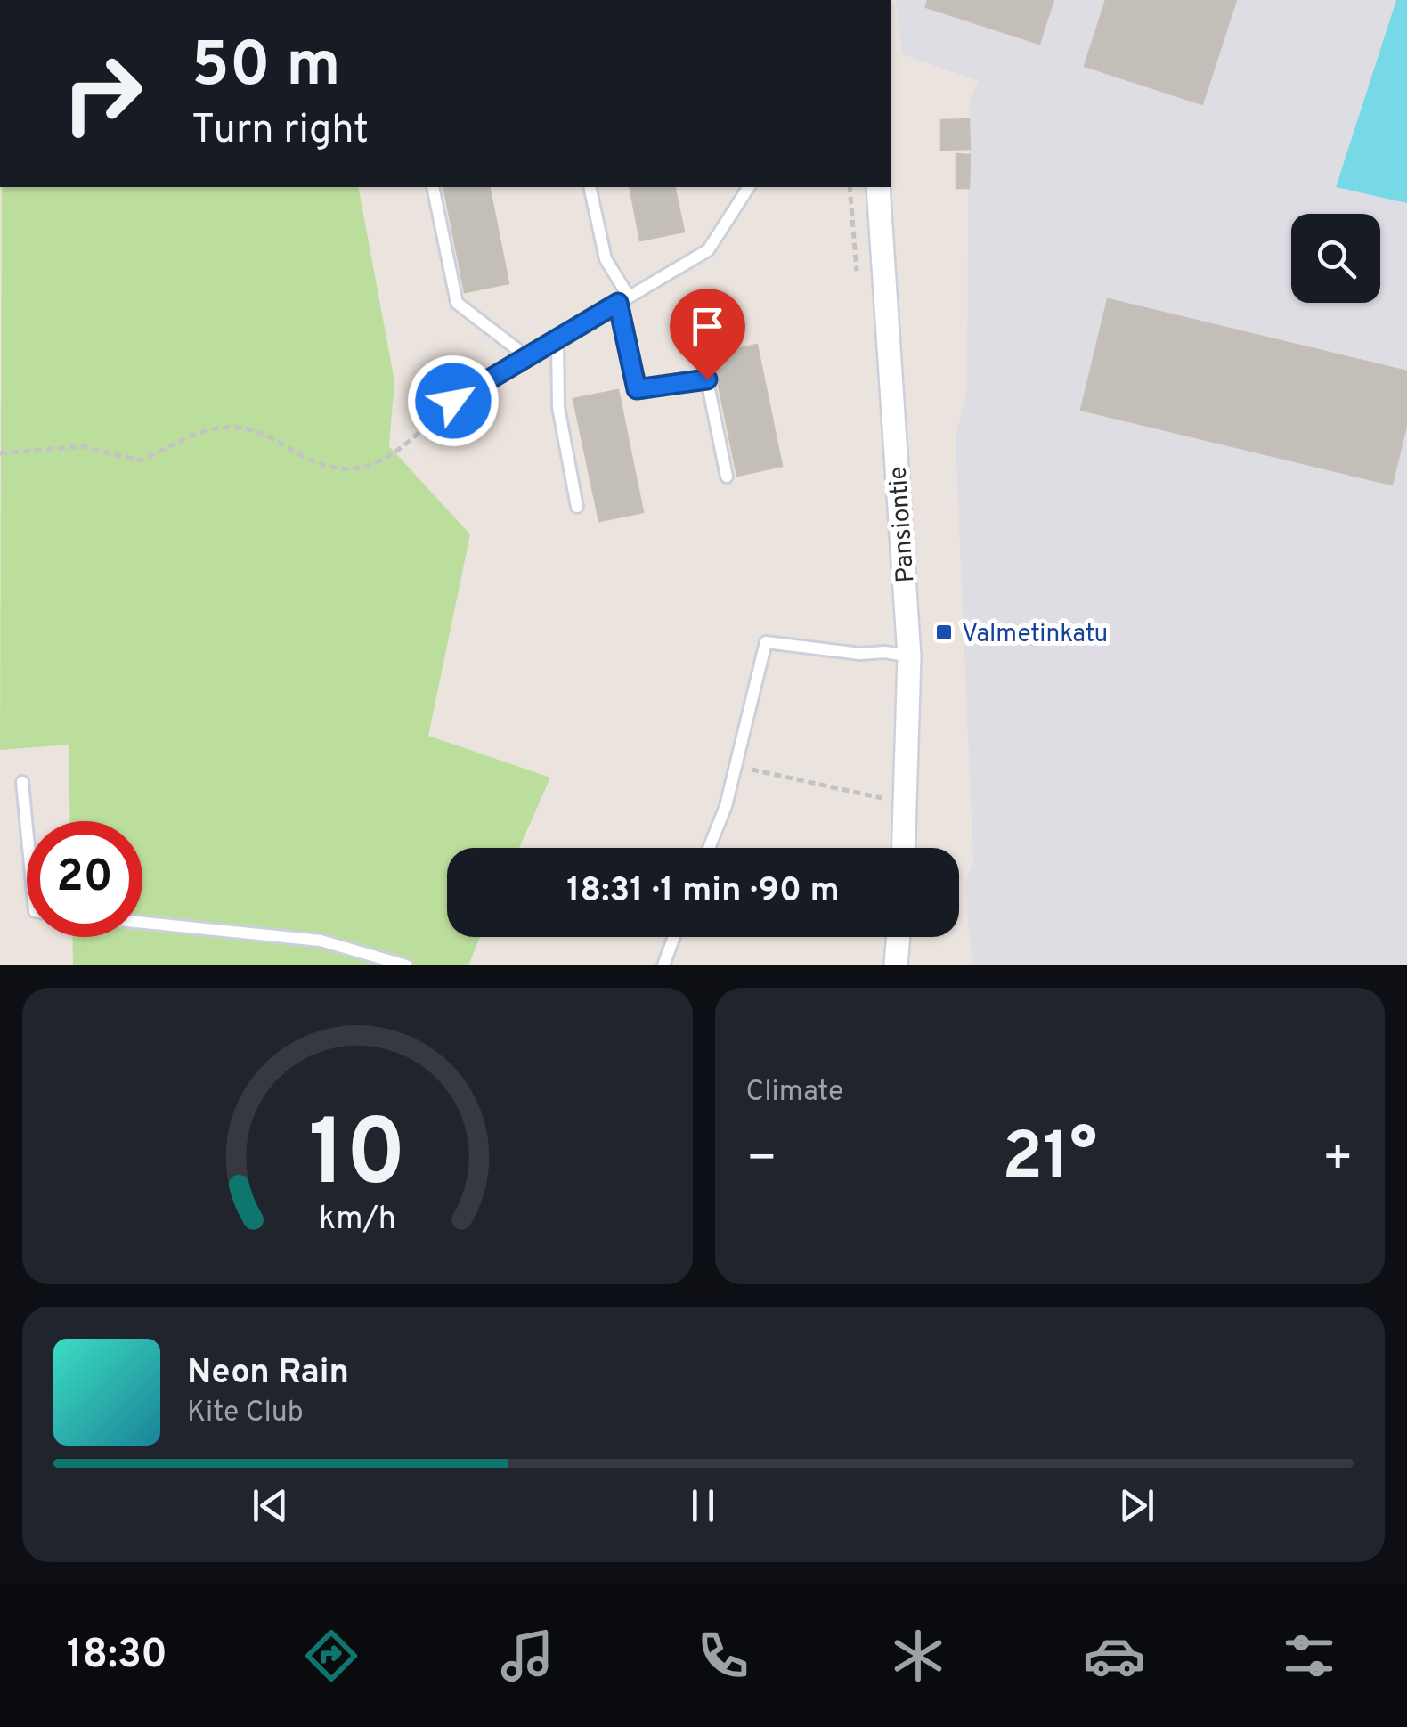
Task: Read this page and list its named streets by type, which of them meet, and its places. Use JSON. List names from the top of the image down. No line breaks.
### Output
{"streets":{"street":["Pansiontie"]},"places":{"transit":["Valmetinkatu"]},"page":{"turn":["50 m","Turn right"],"limit":"20","trip":"18:31 · 1 min · 90 m","tile":"Climate","heat":["−","21°","+"],"song":["Neon Rain","Kite Club"],"tabs":"18:30","gauge":["10","km/h"]}}
